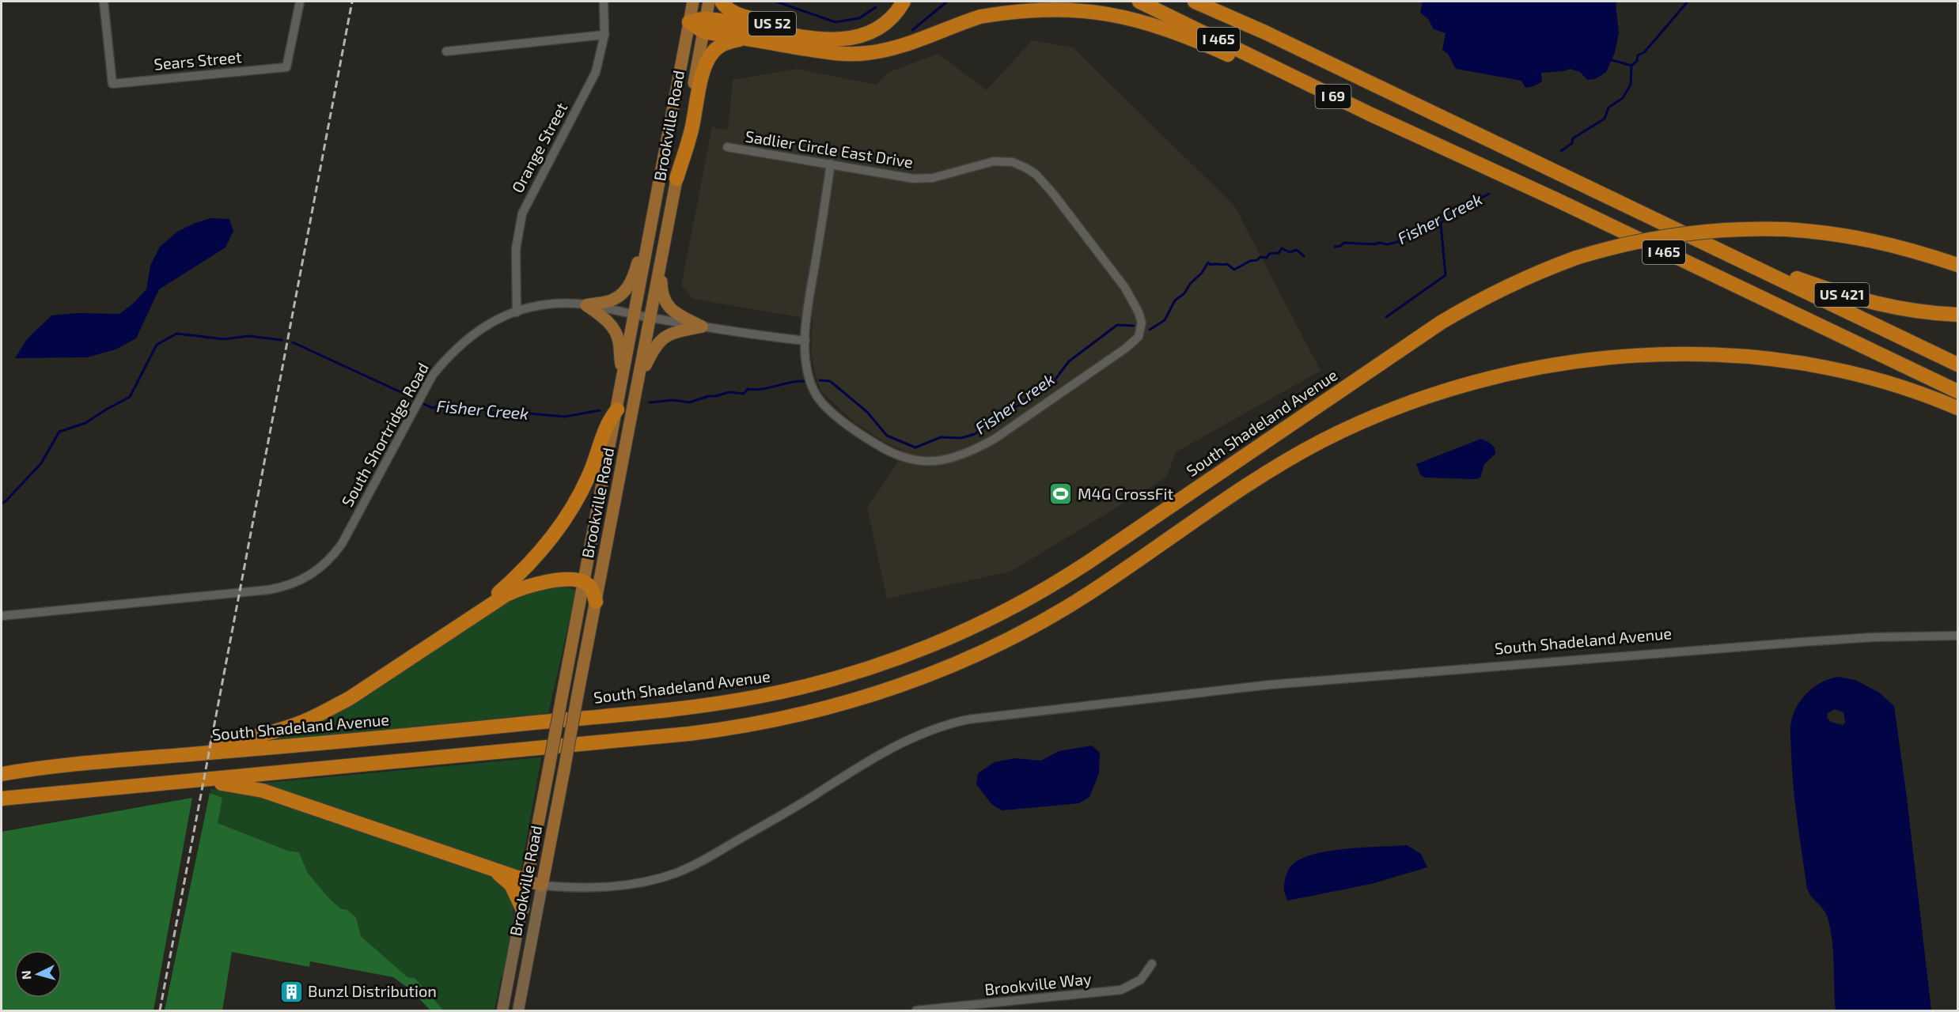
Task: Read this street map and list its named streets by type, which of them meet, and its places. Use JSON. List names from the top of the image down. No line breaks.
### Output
{"streets":{"highway":["US 52","I 465","I 69","US 421","South Shadeland Avenue"],"main road":["Brookville Road"],"street":["Sears Street","Orange Street","Sadlier Circle East Drive","South Shortridge Road","Brookville Way"]},"crossings":[["I 465","I 69"],["I 465","US 421"],["Brookville Road","South Shadeland Avenue"],["Brookville Road","South Shortridge Road"],["Orange Street","South Shortridge Road"],["Sadlier Circle East Drive","South Shortridge Road"]],"water":["Fisher Creek"],"places":{"sports":["M4G CrossFit"],"building":["Bunzl Distribution"]},"north":"left"}
